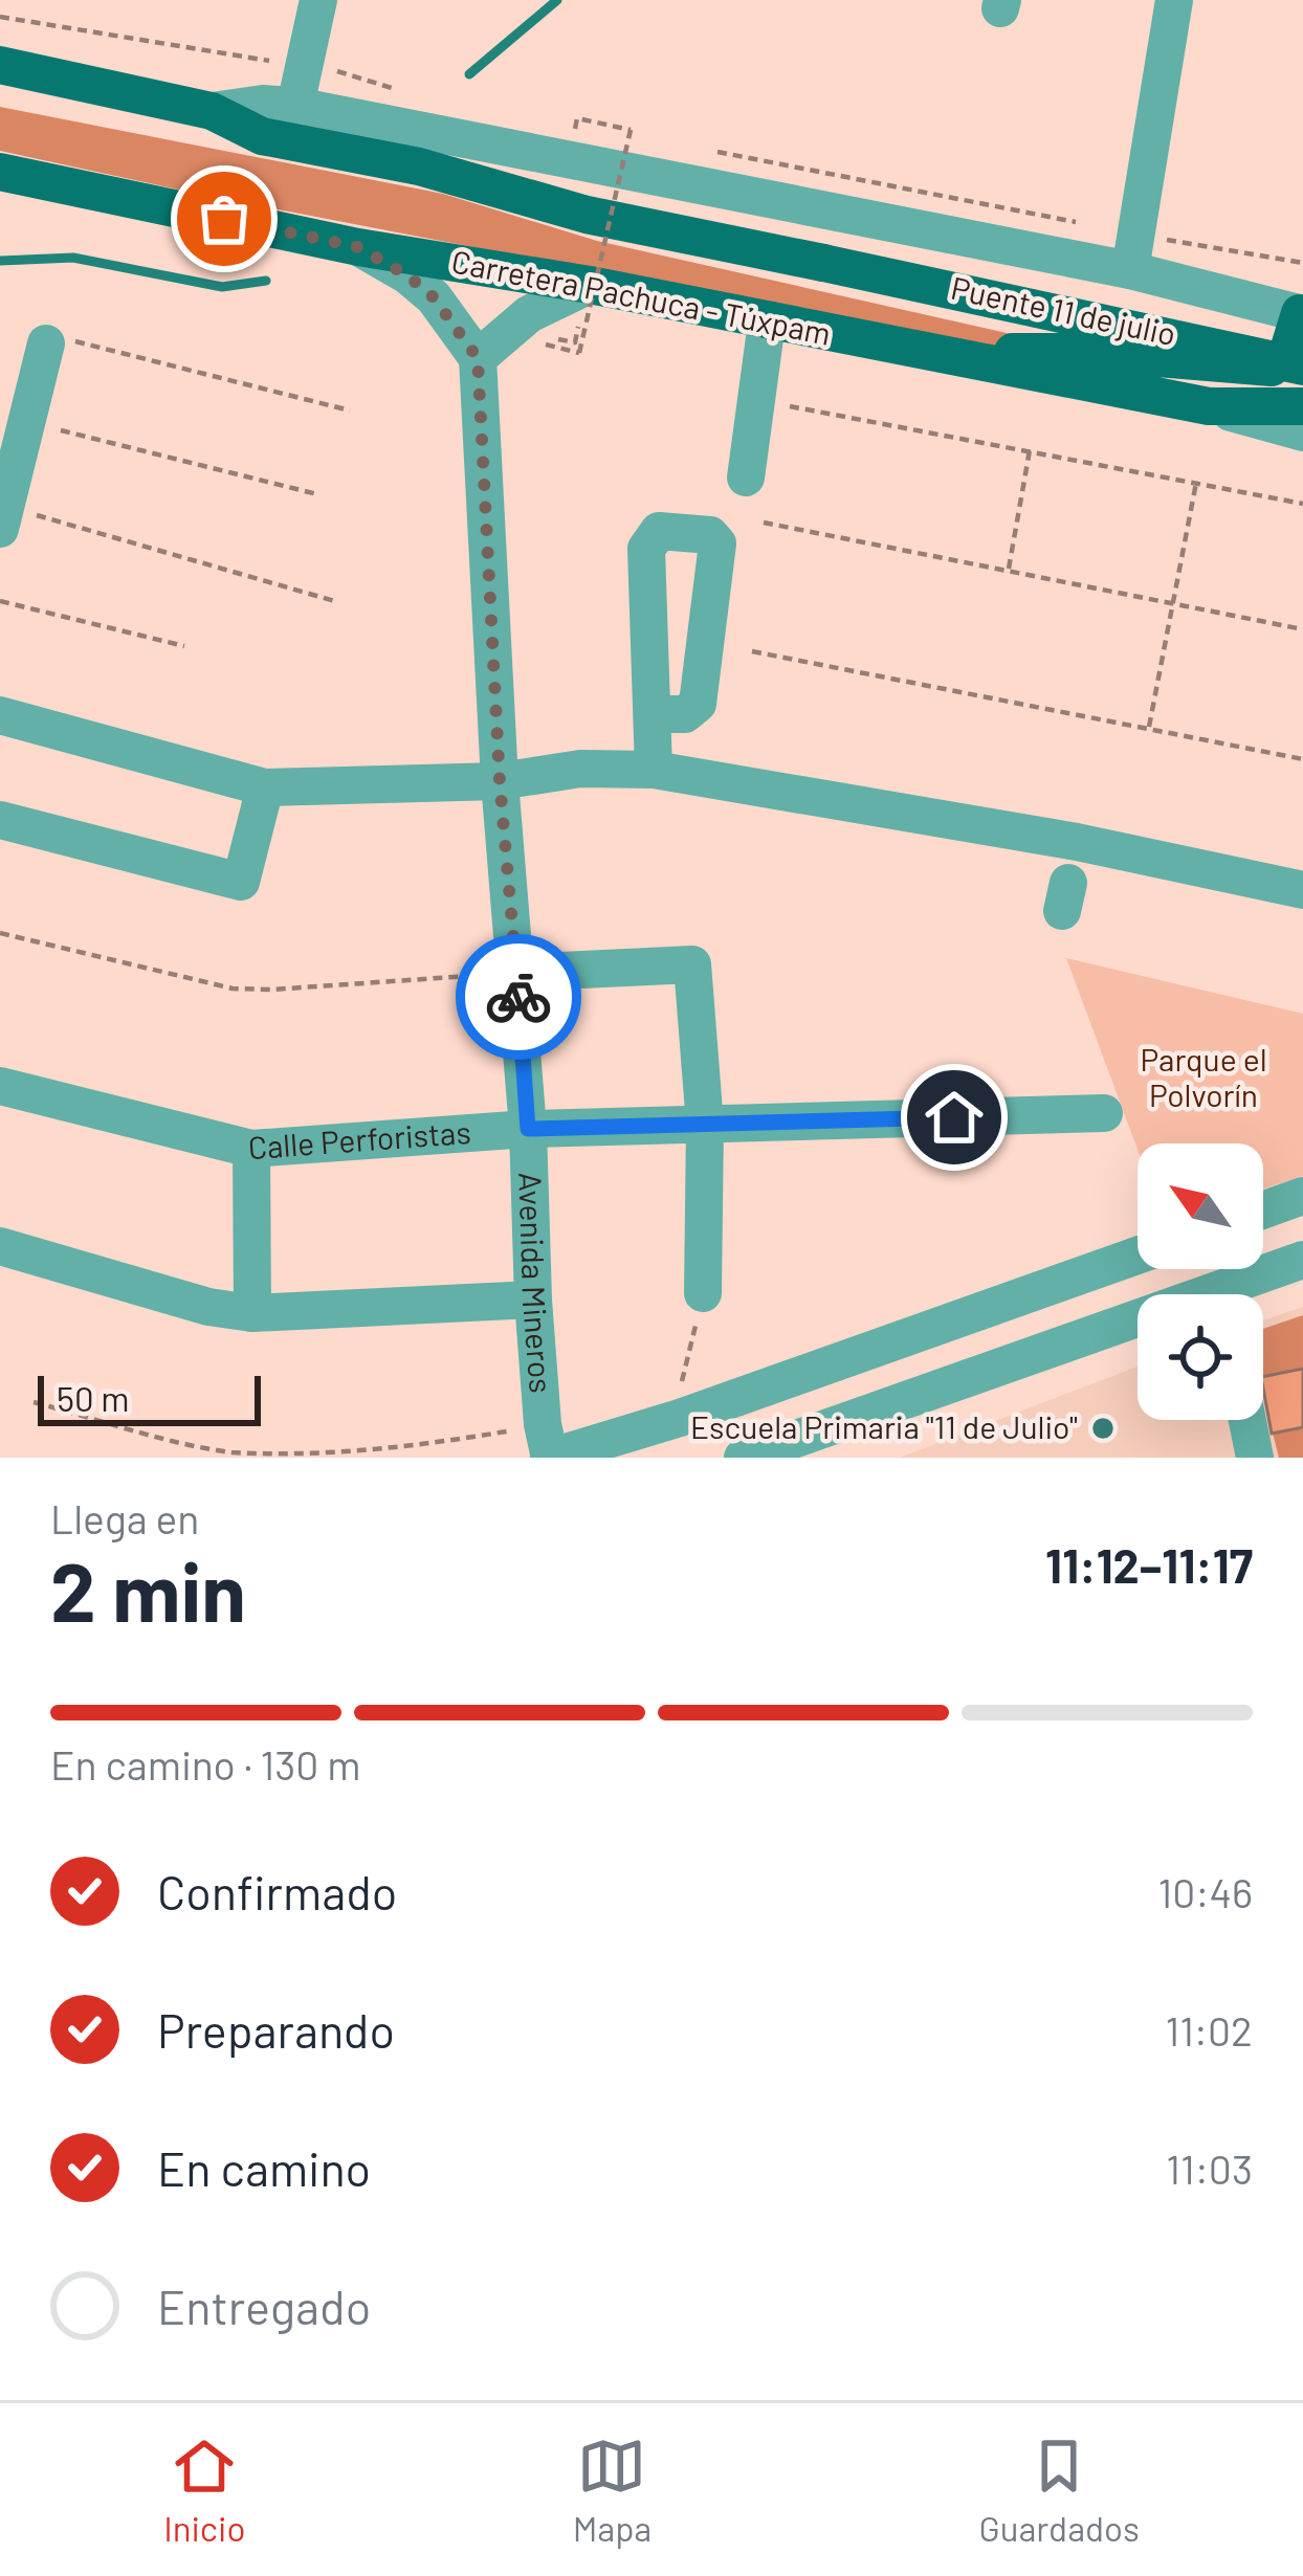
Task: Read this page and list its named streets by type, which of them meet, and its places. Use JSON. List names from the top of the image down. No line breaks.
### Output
{"streets":{"main road":["Carretera Pachuca - Túxpam","Puente 11 de julio"],"street":["Calle Perforistas","Avenida Mineros"]},"crossings":[["Calle Perforistas","Avenida Mineros"]],"parks":["Parque el Polvorín"],"places":["Escuela Primaria \"11 de Julio\""],"scale_bar":"50 m","north":"top left","page":{"scale":"50 m","heading":["2 min","Llega en","11:12–11:17"],"bar":"En camino · 130 m","list":[["Confirmado","10:46"],["Preparando","11:02"],["En camino","11:03"],"Entregado"],"tabs":["Inicio","Mapa","Guardados"]}}
